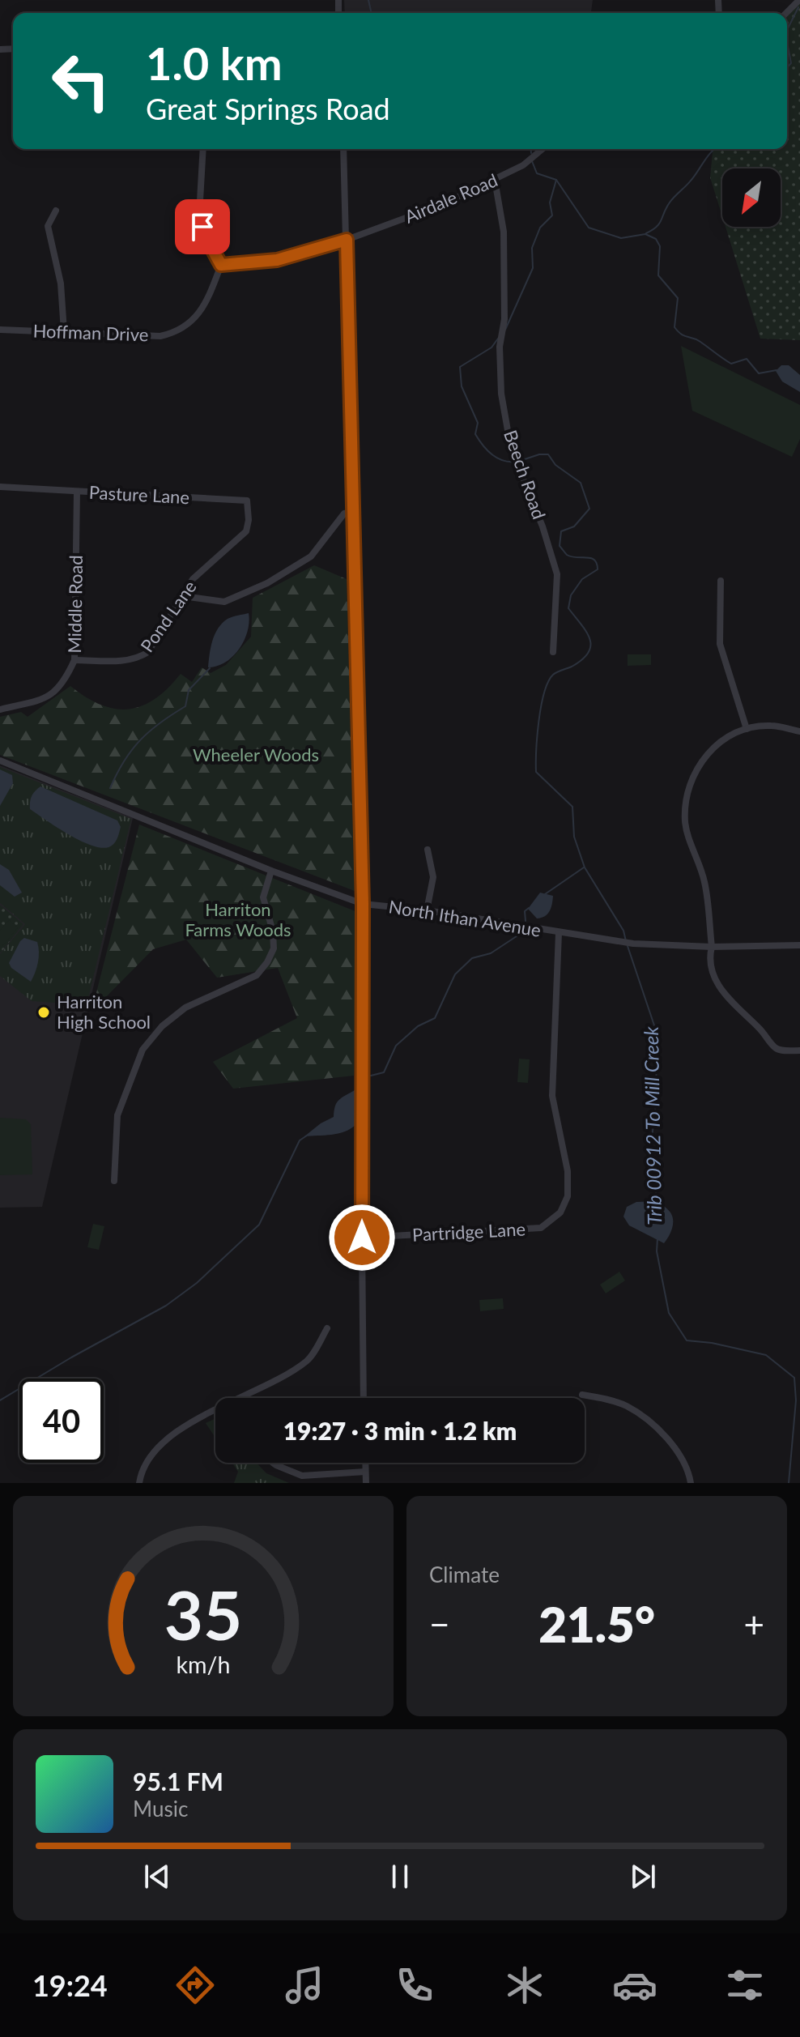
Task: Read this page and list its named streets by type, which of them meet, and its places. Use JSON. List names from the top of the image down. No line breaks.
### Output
{"streets":{"street":["Airdale Road","Hoffman Drive","Beech Road","Pasture Lane","Middle Road","Pond Lane","North Ithan Avenue","Partridge Lane"]},"crossings":[["Airdale Road","Hoffman Drive"],["Airdale Road","Beech Road"],["Pasture Lane","Middle Road"],["Pasture Lane","Pond Lane"],["Middle Road","Pond Lane"],["North Ithan Avenue","Partridge Lane"]],"water":["Trib 00912 To Mill Creek"],"parks":["Wheeler Woods","Harriton Farms Woods"],"places":["Harriton High School"],"north":"bottom left","page":{"turn":["1.0 km","Great Springs Road"],"limit":"40","trip":"19:27 · 3 min · 1.2 km","tile":"Climate","heat":["−","21.5°","+"],"song":["95.1 FM","Music"],"tabs":"19:24","gauge":["35","km/h"]}}
